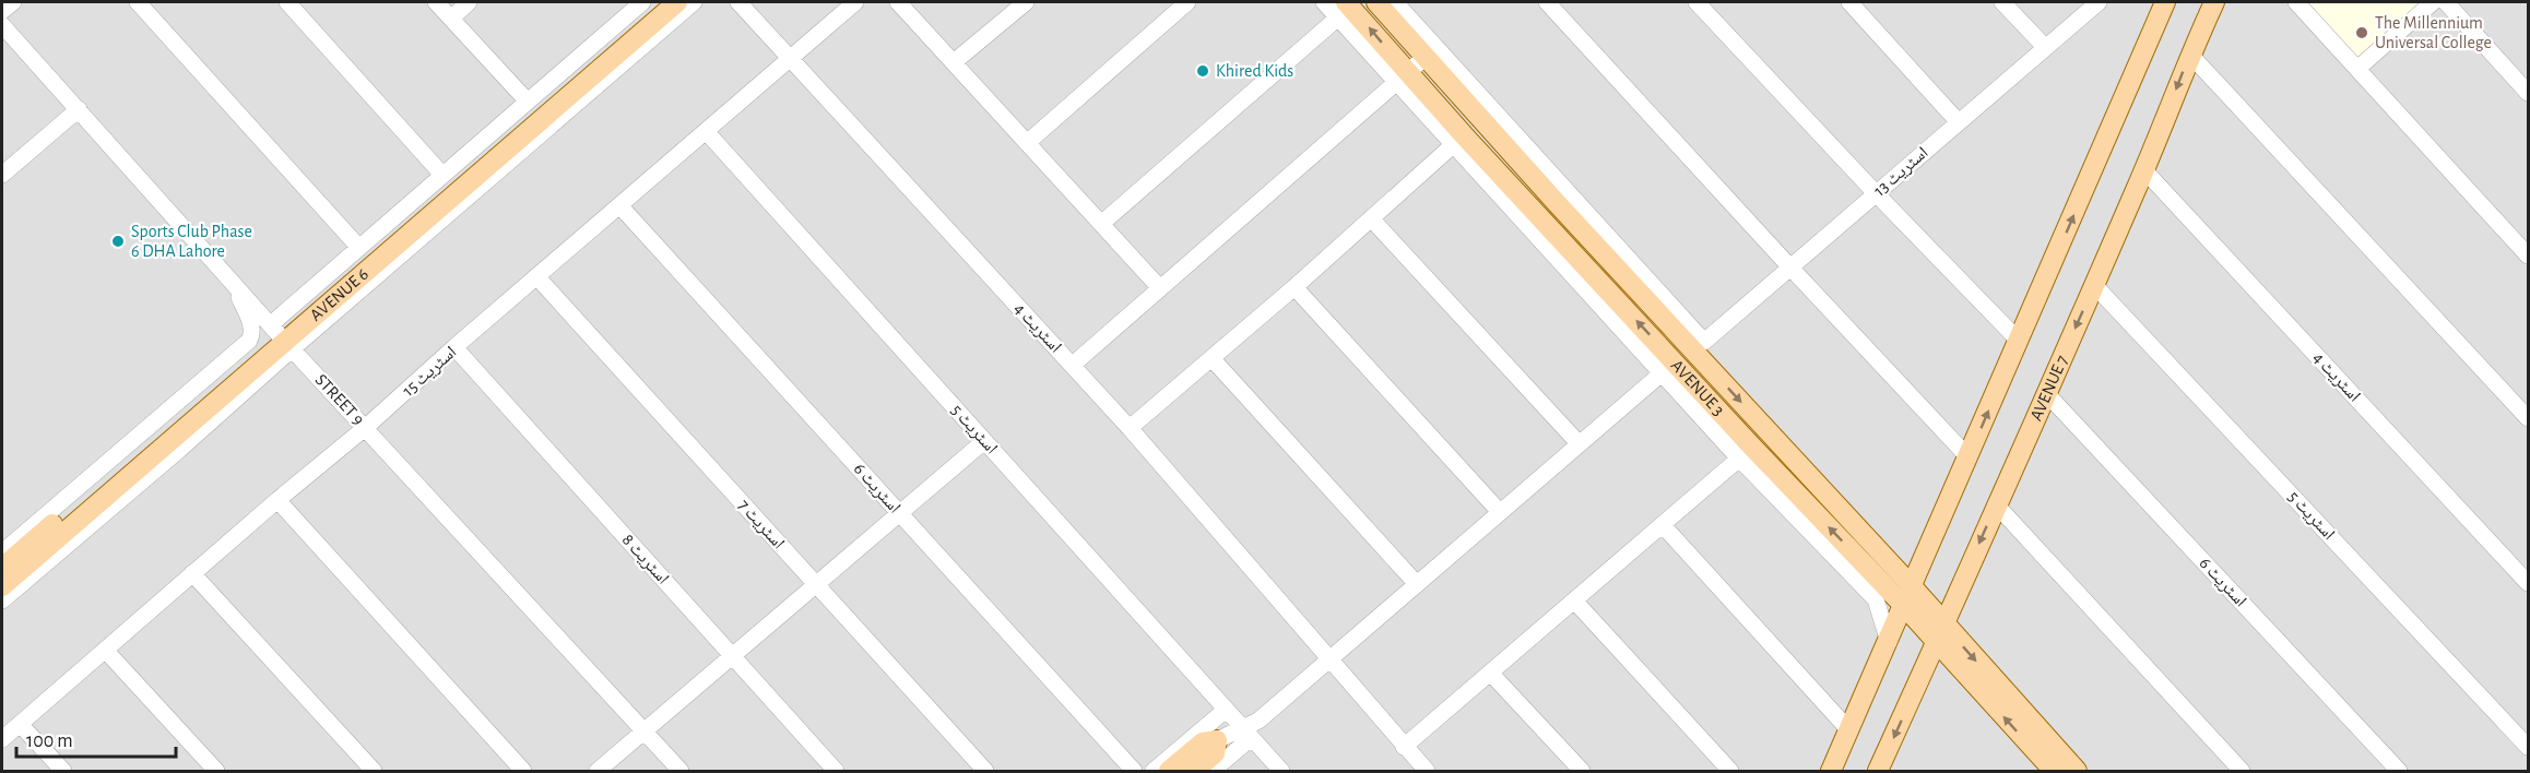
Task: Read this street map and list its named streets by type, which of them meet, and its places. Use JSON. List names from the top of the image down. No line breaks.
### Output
{"streets":{"main road":["AVENUE 6","AVENUE 3","AVENUE 7"],"street":["اسٹریٹ 13","اسٹریٹ 4","اسٹریٹ 15","STREET 9","اسٹریٹ 5","اسٹریٹ 6","اسٹریٹ 7","اسٹریٹ 8"]},"crossings":[["AVENUE 6","STREET 9"],["اسٹریٹ 4","اسٹریٹ 15"],["اسٹریٹ 4","AVENUE 7"],["اسٹریٹ 15","STREET 9"],["اسٹریٹ 15","اسٹریٹ 5"],["اسٹریٹ 15","اسٹریٹ 6"],["اسٹریٹ 15","اسٹریٹ 7"],["اسٹریٹ 15","اسٹریٹ 8"],["AVENUE 3","AVENUE 7"],["AVENUE 7","اسٹریٹ 5"],["AVENUE 7","اسٹریٹ 6"]],"places":["The Millennium Universal College","Khired Kids","Sports Club Phase 6 DHA Lahore"],"scale_bar":"100 m"}
